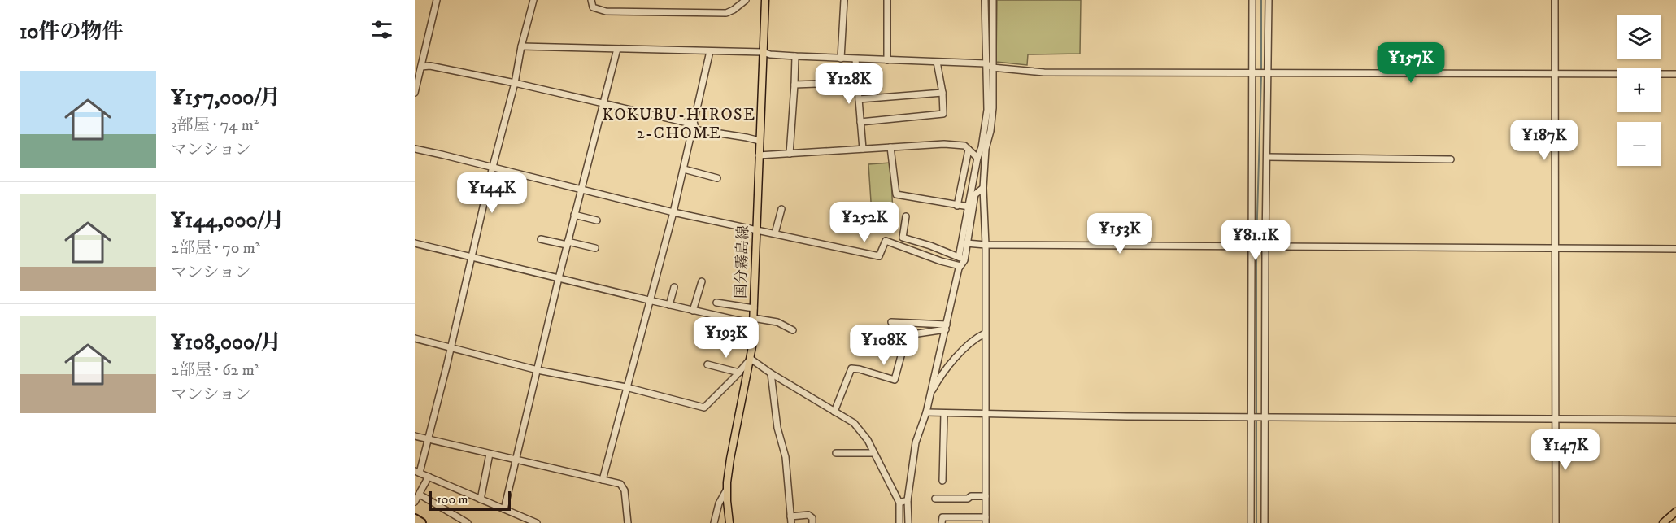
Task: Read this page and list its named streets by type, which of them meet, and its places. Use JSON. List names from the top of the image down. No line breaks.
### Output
{"streets":{"main road":["国分霧島線"]},"districts":["KOKUBU-HIROSE 2-CHOME"],"scale_bar":"100 m","page":{"heading":"10件の物件","map_buttons":["+","−"],"price":["¥157K","¥128K","¥187K","¥144K","¥252K","¥153K","¥81.1K","¥193K","¥108K","¥147K"],"list":[{"name":"¥157,000/月","note":"3部屋 · 74 m² · マンション"},{"name":"¥144,000/月","note":"2部屋 · 70 m² · マンション"},{"name":"¥108,000/月","note":"2部屋 · 62 m² · マンション"}],"scale":"100 m"}}
